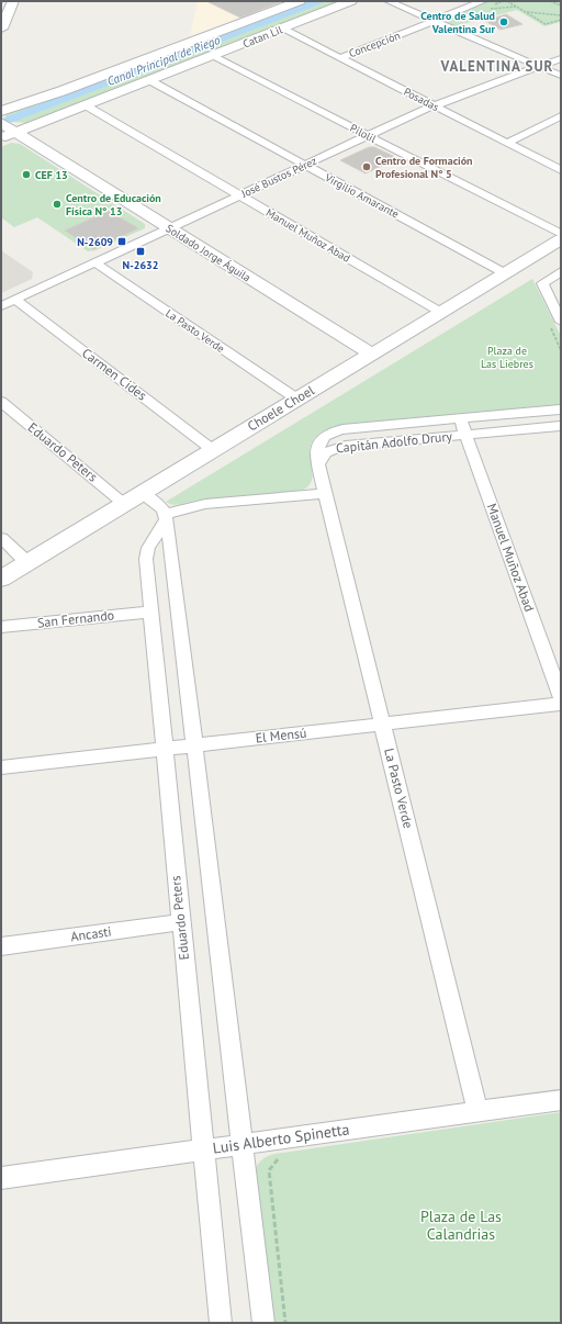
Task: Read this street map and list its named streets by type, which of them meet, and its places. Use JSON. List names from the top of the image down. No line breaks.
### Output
{"streets":{"street":["Catan Lil","Concepción","Posadas","Pilolil","José Bustos Pérez","Virgilio Amarante","Manuel Muñoz Abad","Soldado Jorge Águila","La Pasto Verde","Carmen Cides","Choele Choel","Capitán Adolfo Drury","Eduardo Peters","San Fernando","El Mensú","Ancasti","Luis Alberto Spinetta"]},"crossings":[["Catan Lil","Posadas"],["Catan Lil","Pilolil"],["Catan Lil","Virgilio Amarante"],["Catan Lil","Manuel Muñoz Abad"],["Catan Lil","Soldado Jorge Águila"],["Concepción","Posadas"],["Posadas","José Bustos Pérez"],["Pilolil","José Bustos Pérez"],["José Bustos Pérez","Virgilio Amarante"],["José Bustos Pérez","Manuel Muñoz Abad"],["José Bustos Pérez","Soldado Jorge Águila"],["José Bustos Pérez","La Pasto Verde"],["José Bustos Pérez","Carmen Cides"],["Virgilio Amarante","Choele Choel"],["Manuel Muñoz Abad","Choele Choel"],["Manuel Muñoz Abad","Capitán Adolfo Drury"],["Soldado Jorge Águila","Choele Choel"],["La Pasto Verde","Choele Choel"],["La Pasto Verde","Capitán Adolfo Drury"],["La Pasto Verde","El Mensú"],["La Pasto Verde","Luis Alberto Spinetta"],["Carmen Cides","Choele Choel"],["Choele Choel","Eduardo Peters"],["Eduardo Peters","San Fernando"],["Eduardo Peters","El Mensú"],["Eduardo Peters","Ancasti"],["Eduardo Peters","Luis Alberto Spinetta"]],"districts":["VALENTINA SUR"],"water":["Canal Principal de Riego"],"parks":["Plaza de Las Liebres","Plaza de Las Calandrias"],"places":{"other":["Centro de Salud Valentina Sur","Centro de Formación Profesional N° 5","CEF 13","Centro de Educación Física N° 13"],"transit":["N-2609","N-2632"]}}
